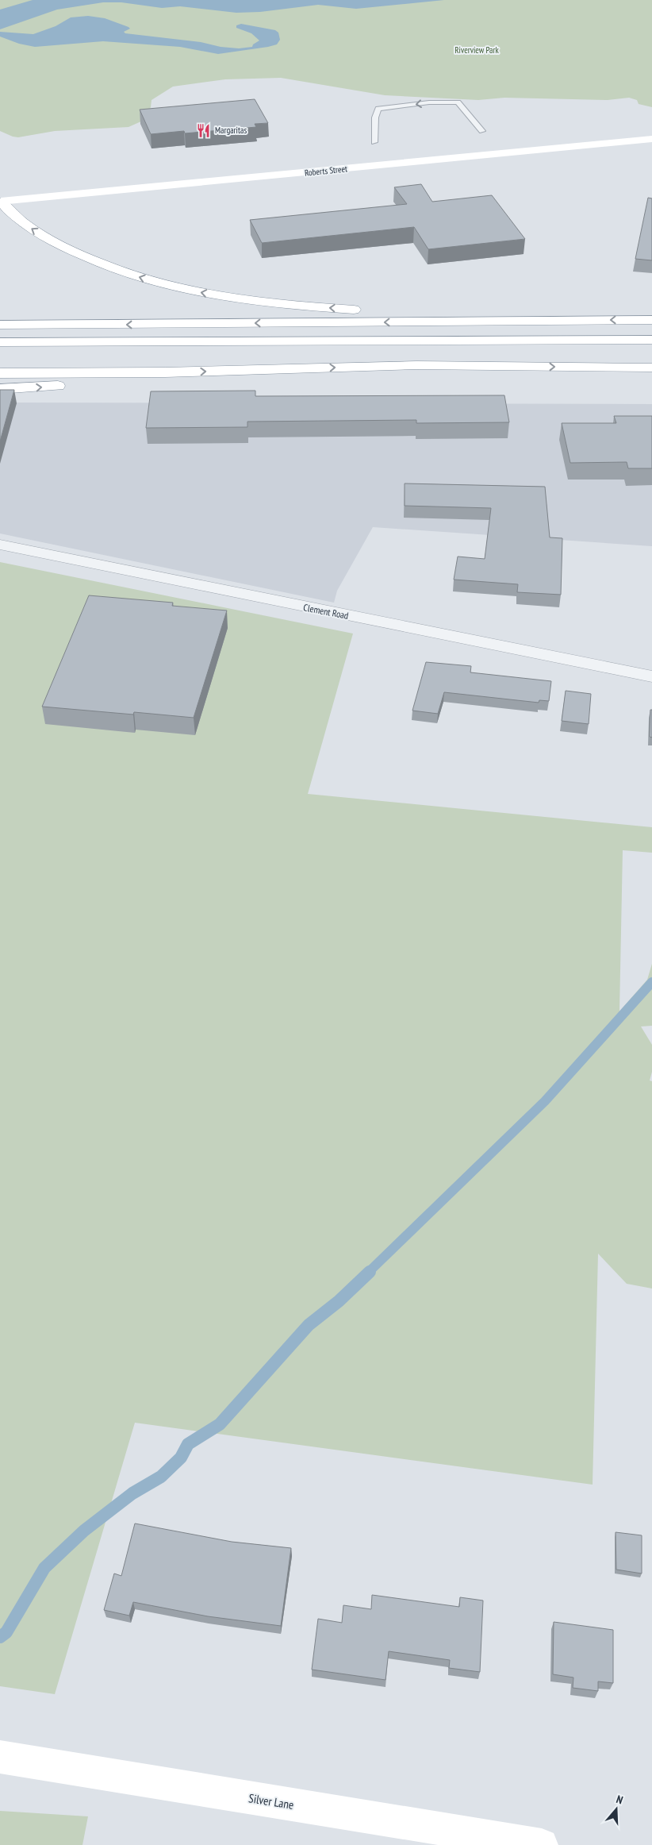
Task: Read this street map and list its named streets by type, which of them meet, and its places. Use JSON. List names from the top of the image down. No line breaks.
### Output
{"streets":{"main road":["Roberts Street","Silver Lane"],"street":["Clement Road"]},"parks":["Riverview Park"],"places":{"restaurant":["Margaritas"]},"north":"top"}
